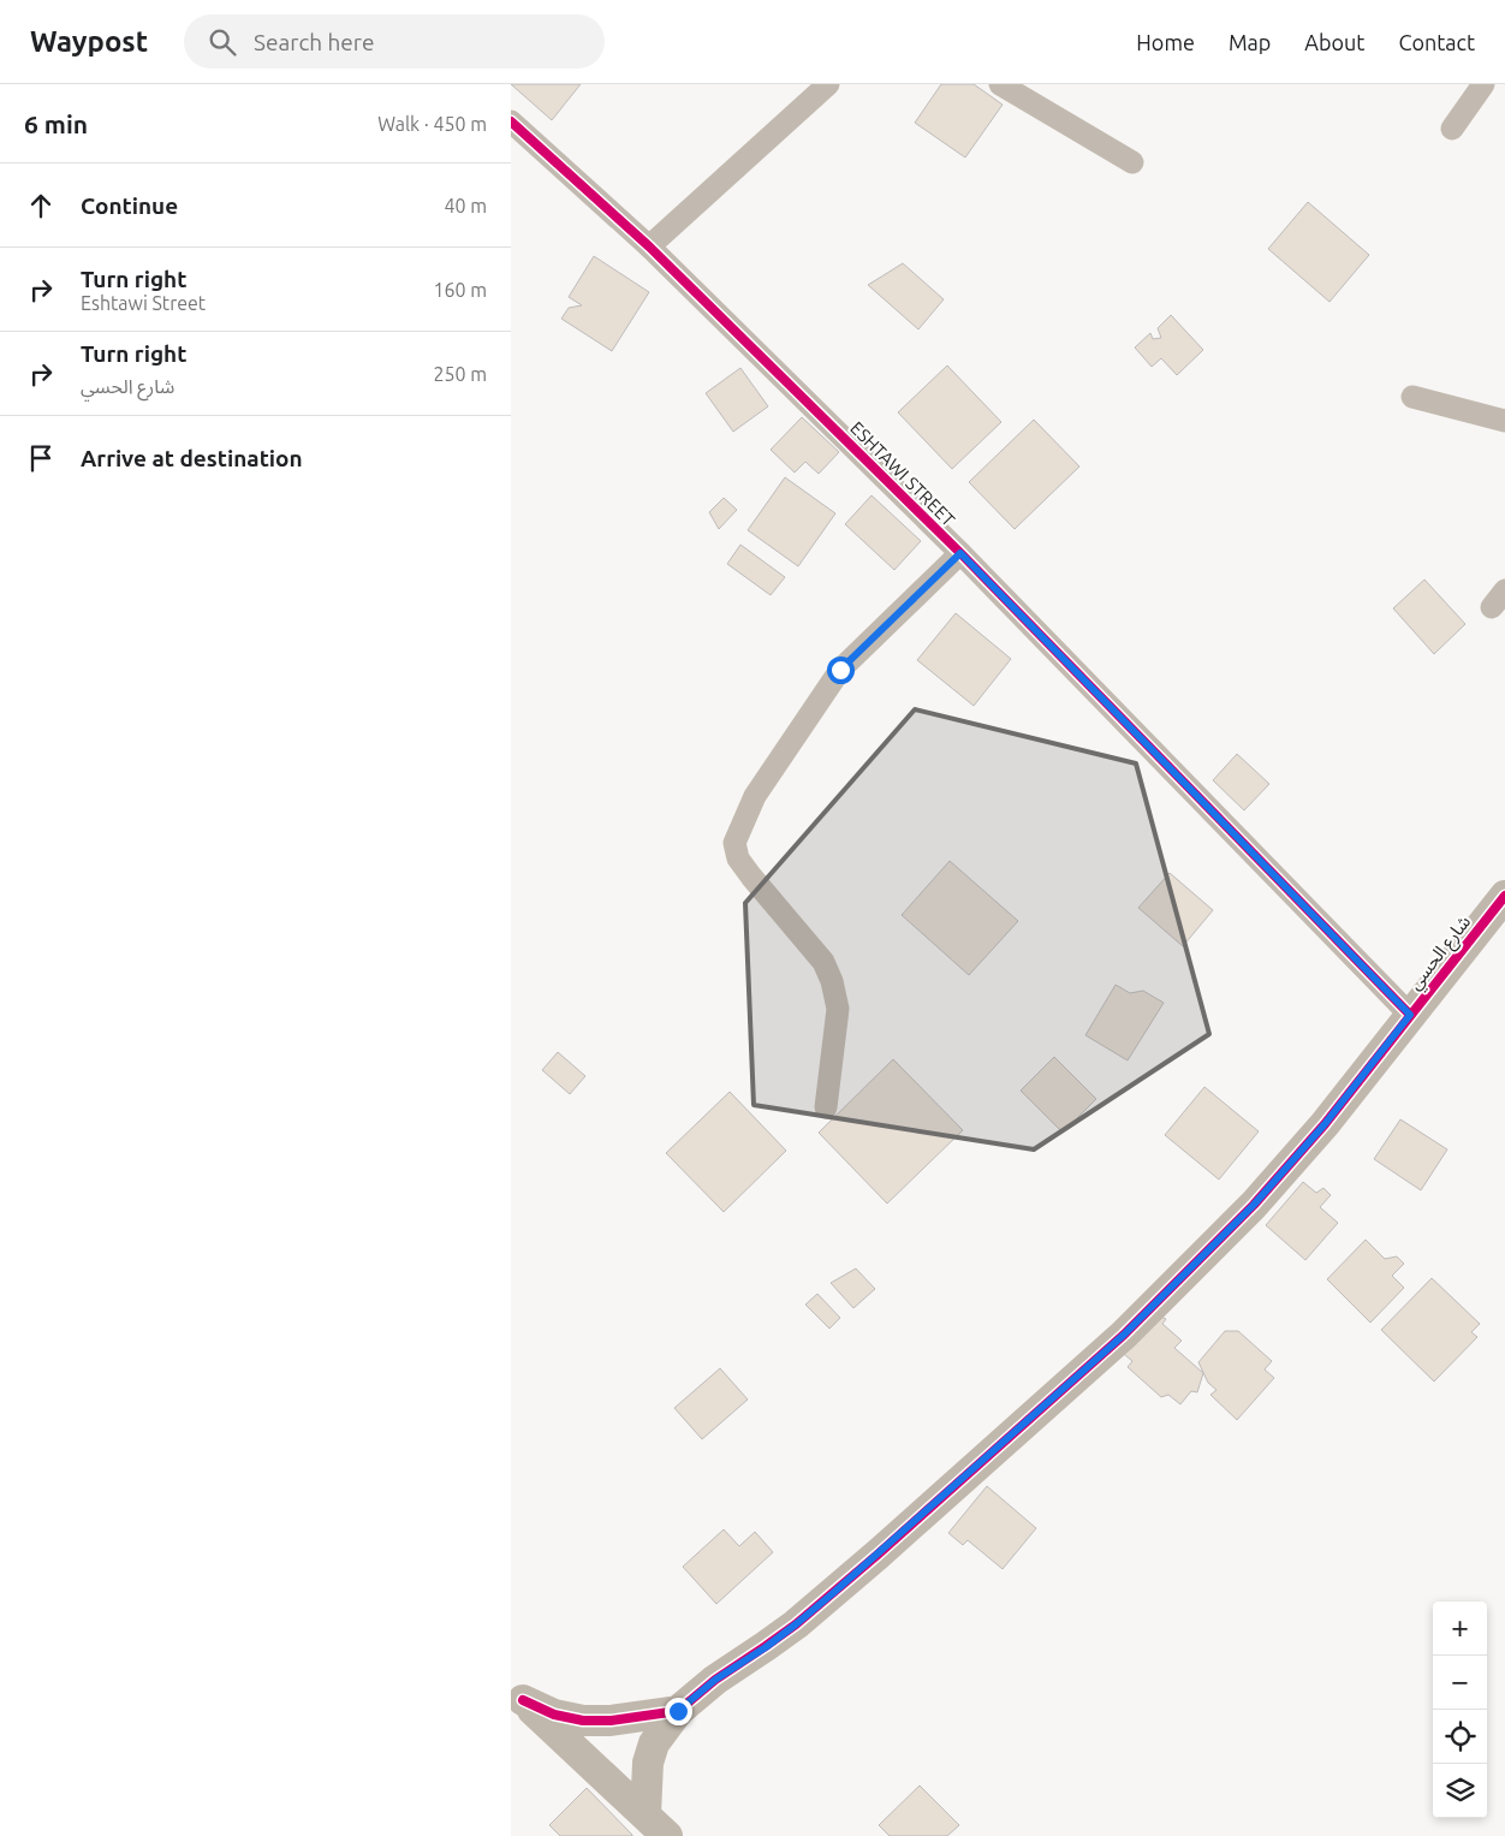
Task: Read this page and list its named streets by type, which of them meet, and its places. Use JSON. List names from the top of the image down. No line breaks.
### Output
{"streets":{"street":["ESHTAWI STREET","شارع الحسي"]},"crossings":[["ESHTAWI STREET","شارع الحسي"]],"page":{"header":"Waypost","search":"Search here","nav":["Home","Map","About","Contact"],"heading":["6 min","Walk · 450 m"],"list":[["Continue","40 m"],["Turn right","Eshtawi Street","160 m"],["Turn right","شارع الحسي","250 m"],"Arrive at destination"],"map_buttons":["+","−"]}}
